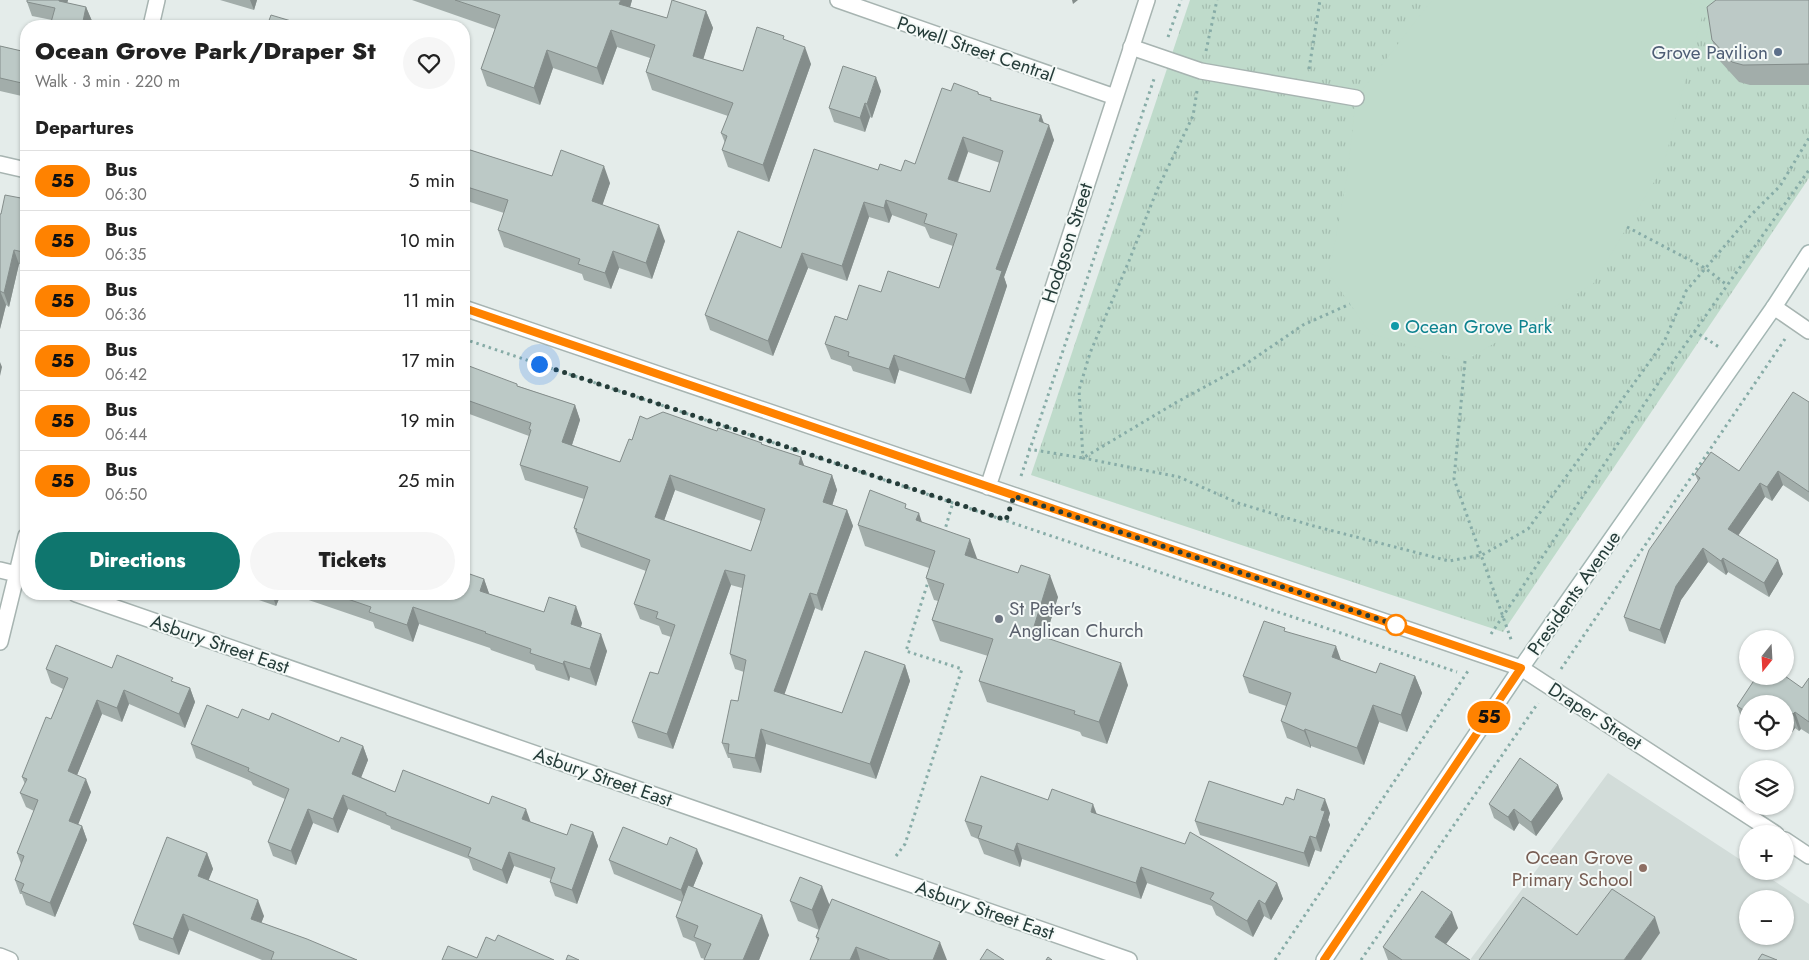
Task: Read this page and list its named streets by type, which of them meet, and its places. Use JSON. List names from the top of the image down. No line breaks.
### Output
{"streets":{"street":["Powell Street Central","Hodgson Street","Presidents Avenue","Asbury Street East","Draper Street"]},"crossings":[["Powell Street Central","Hodgson Street"],["Hodgson Street","Draper Street"],["Presidents Avenue","Draper Street"]],"places":["Grove Pavilion","Ocean Grove Park","St Peter's Anglican Church","Ocean Grove Primary School"],"lines":["bus line 55"],"north":"bottom","page":{"on_map":"55","heading":[["Ocean Grove Park/Draper St","Walk · 3 min · 220 m"],"Departures"],"list":[{"mark":"55","name":"Bus","note":"06:30","value":"5 min"},{"mark":"55","name":"Bus","note":"06:35","value":"10 min"},{"mark":"55","name":"Bus","note":"06:36","value":"11 min"},{"mark":"55","name":"Bus","note":"06:42","value":"17 min"},{"mark":"55","name":"Bus","note":"06:44","value":"19 min"},{"mark":"55","name":"Bus","note":"06:50","value":"25 min"}],"buttons":["Directions","Tickets"],"map_buttons":["+","−"]}}
